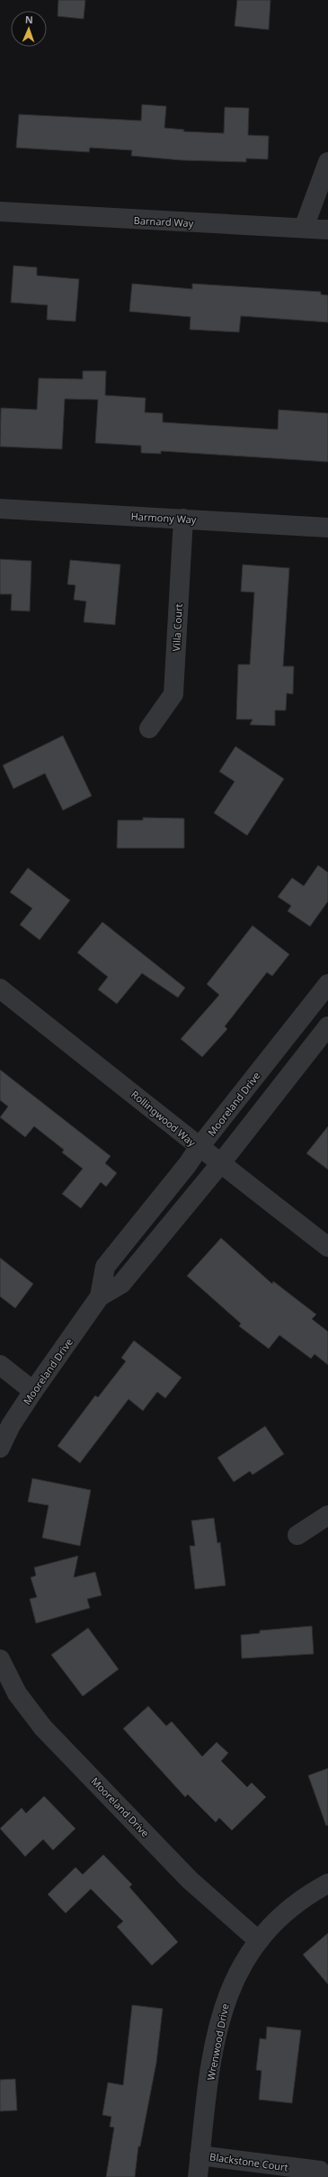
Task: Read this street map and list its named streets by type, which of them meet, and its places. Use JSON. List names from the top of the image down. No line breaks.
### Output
{"streets":{"street":["Barnard Way","Harmony Way","Villa Court","Mooreland Drive","Rollingwood Way","Wrenwood Drive","Blackstone Court"]},"crossings":[["Harmony Way","Villa Court"],["Mooreland Drive","Rollingwood Way"],["Mooreland Drive","Wrenwood Drive"],["Wrenwood Drive","Blackstone Court"]],"north":"top"}
